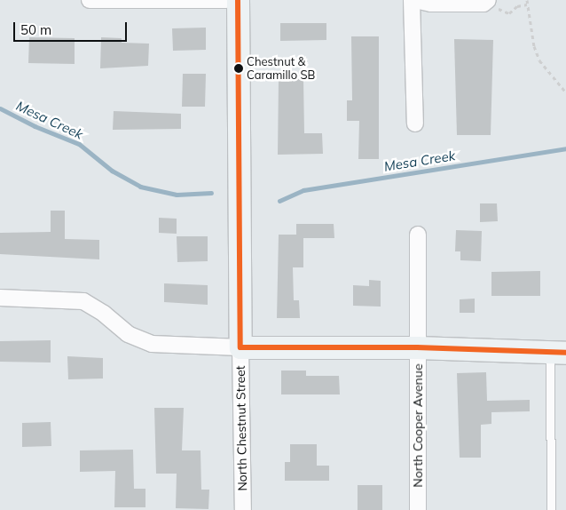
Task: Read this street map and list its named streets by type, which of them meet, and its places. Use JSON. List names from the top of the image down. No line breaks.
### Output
{"streets":{"main road":["North Chestnut Street"],"street":["North Cooper Avenue"]},"water":["Mesa Creek"],"places":["Chestnut & Caramillo SB"],"scale_bar":"50 m"}
